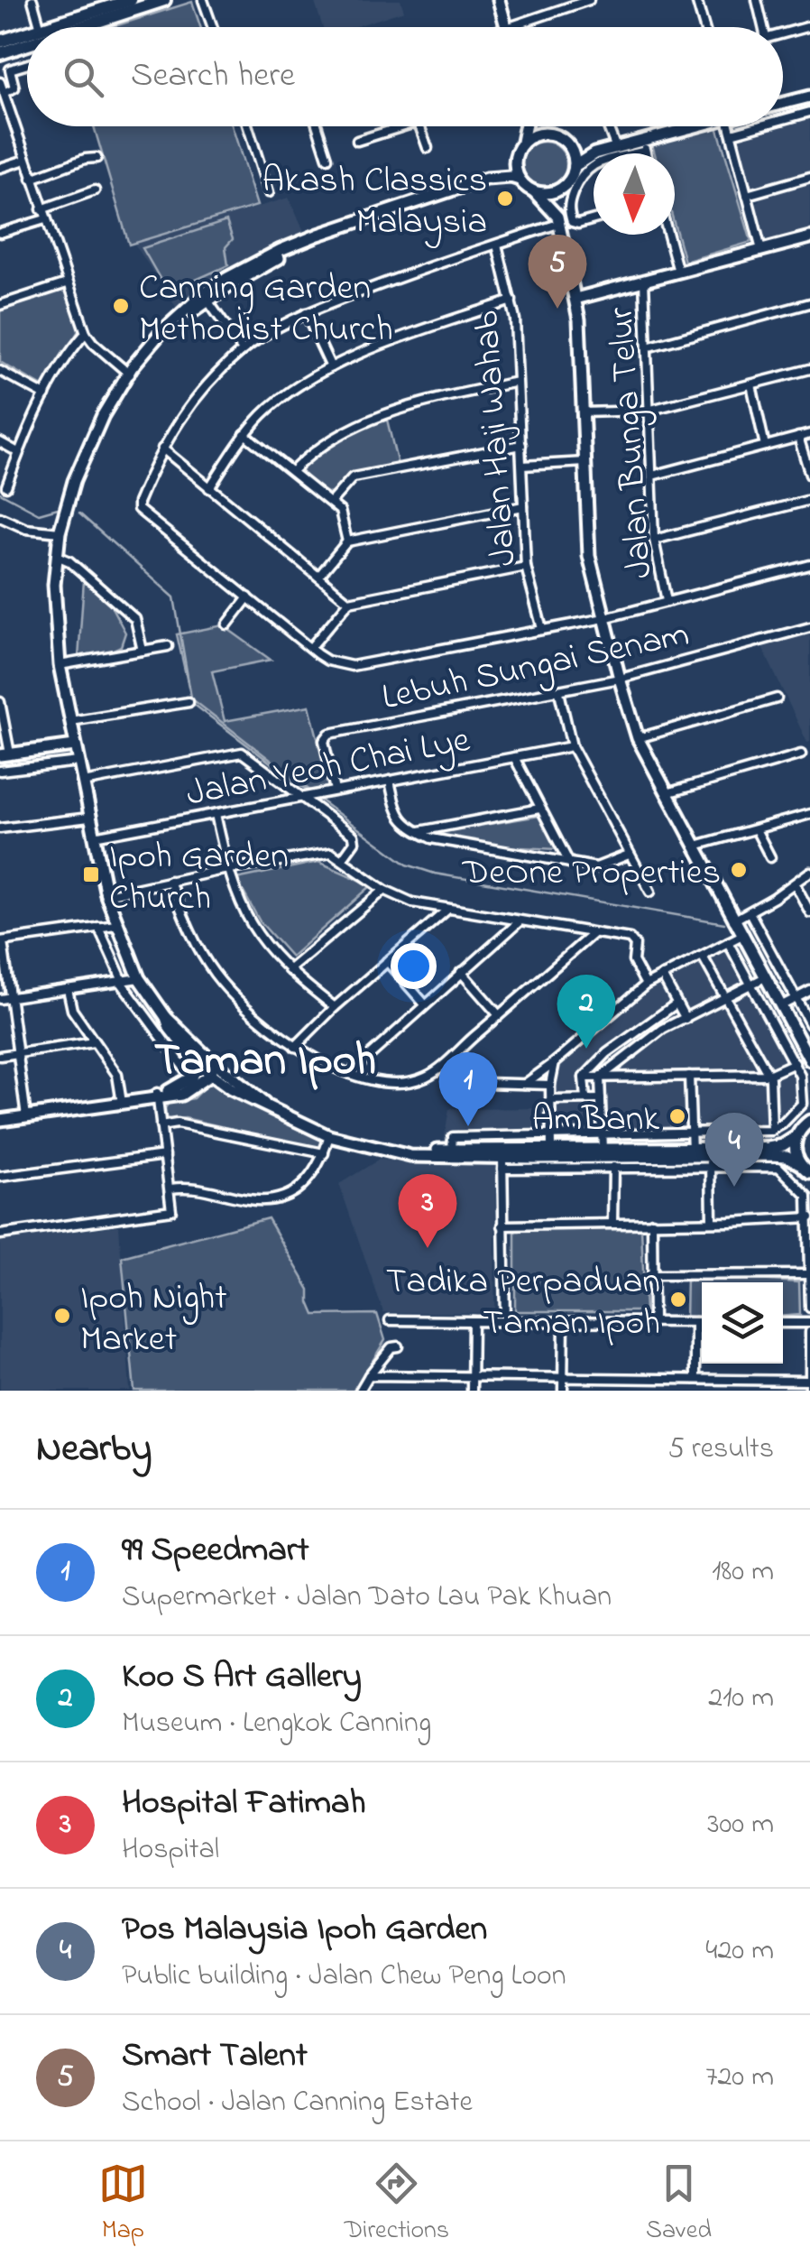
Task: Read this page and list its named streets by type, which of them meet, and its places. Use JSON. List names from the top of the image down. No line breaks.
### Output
{"streets":{"street":["Jalan Haji Wahab","Jalan Bunga Telur","Lebuh Sungai Senam","Jalan Yeoh Chai Lye"]},"crossings":[["Lebuh Sungai Senam","Jalan Yeoh Chai Lye"]],"districts":["Taman Ipoh"],"places":{"other":["Akash Classics Malaysia","Canning Garden Methodist Church","DeOne Properties","AmBank","Tadika Perpaduan Taman Ipoh","Ipoh Night Market"],"transit":["Ipoh Garden Church"]},"north":"bottom","page":{"search":"Search here","pins":["5","2","1","4","3"],"heading":["Nearby","5 results"],"list":[{"mark":"1","name":"99 Speedmart","note":"Supermarket · Jalan Dato Lau Pak Khuan","value":"180 m"},{"mark":"2","name":"Koo S Art Gallery","note":"Museum · Lengkok Canning","value":"210 m"},{"mark":"3","name":"Hospital Fatimah","note":"Hospital","value":"300 m"},{"mark":"4","name":"Pos Malaysia Ipoh Garden","note":"Public building · Jalan Chew Peng Loon","value":"420 m"},{"mark":"5","name":"Smart Talent","note":"School · Jalan Canning Estate","value":"720 m"}],"nav":["Map","Directions","Saved"]}}
